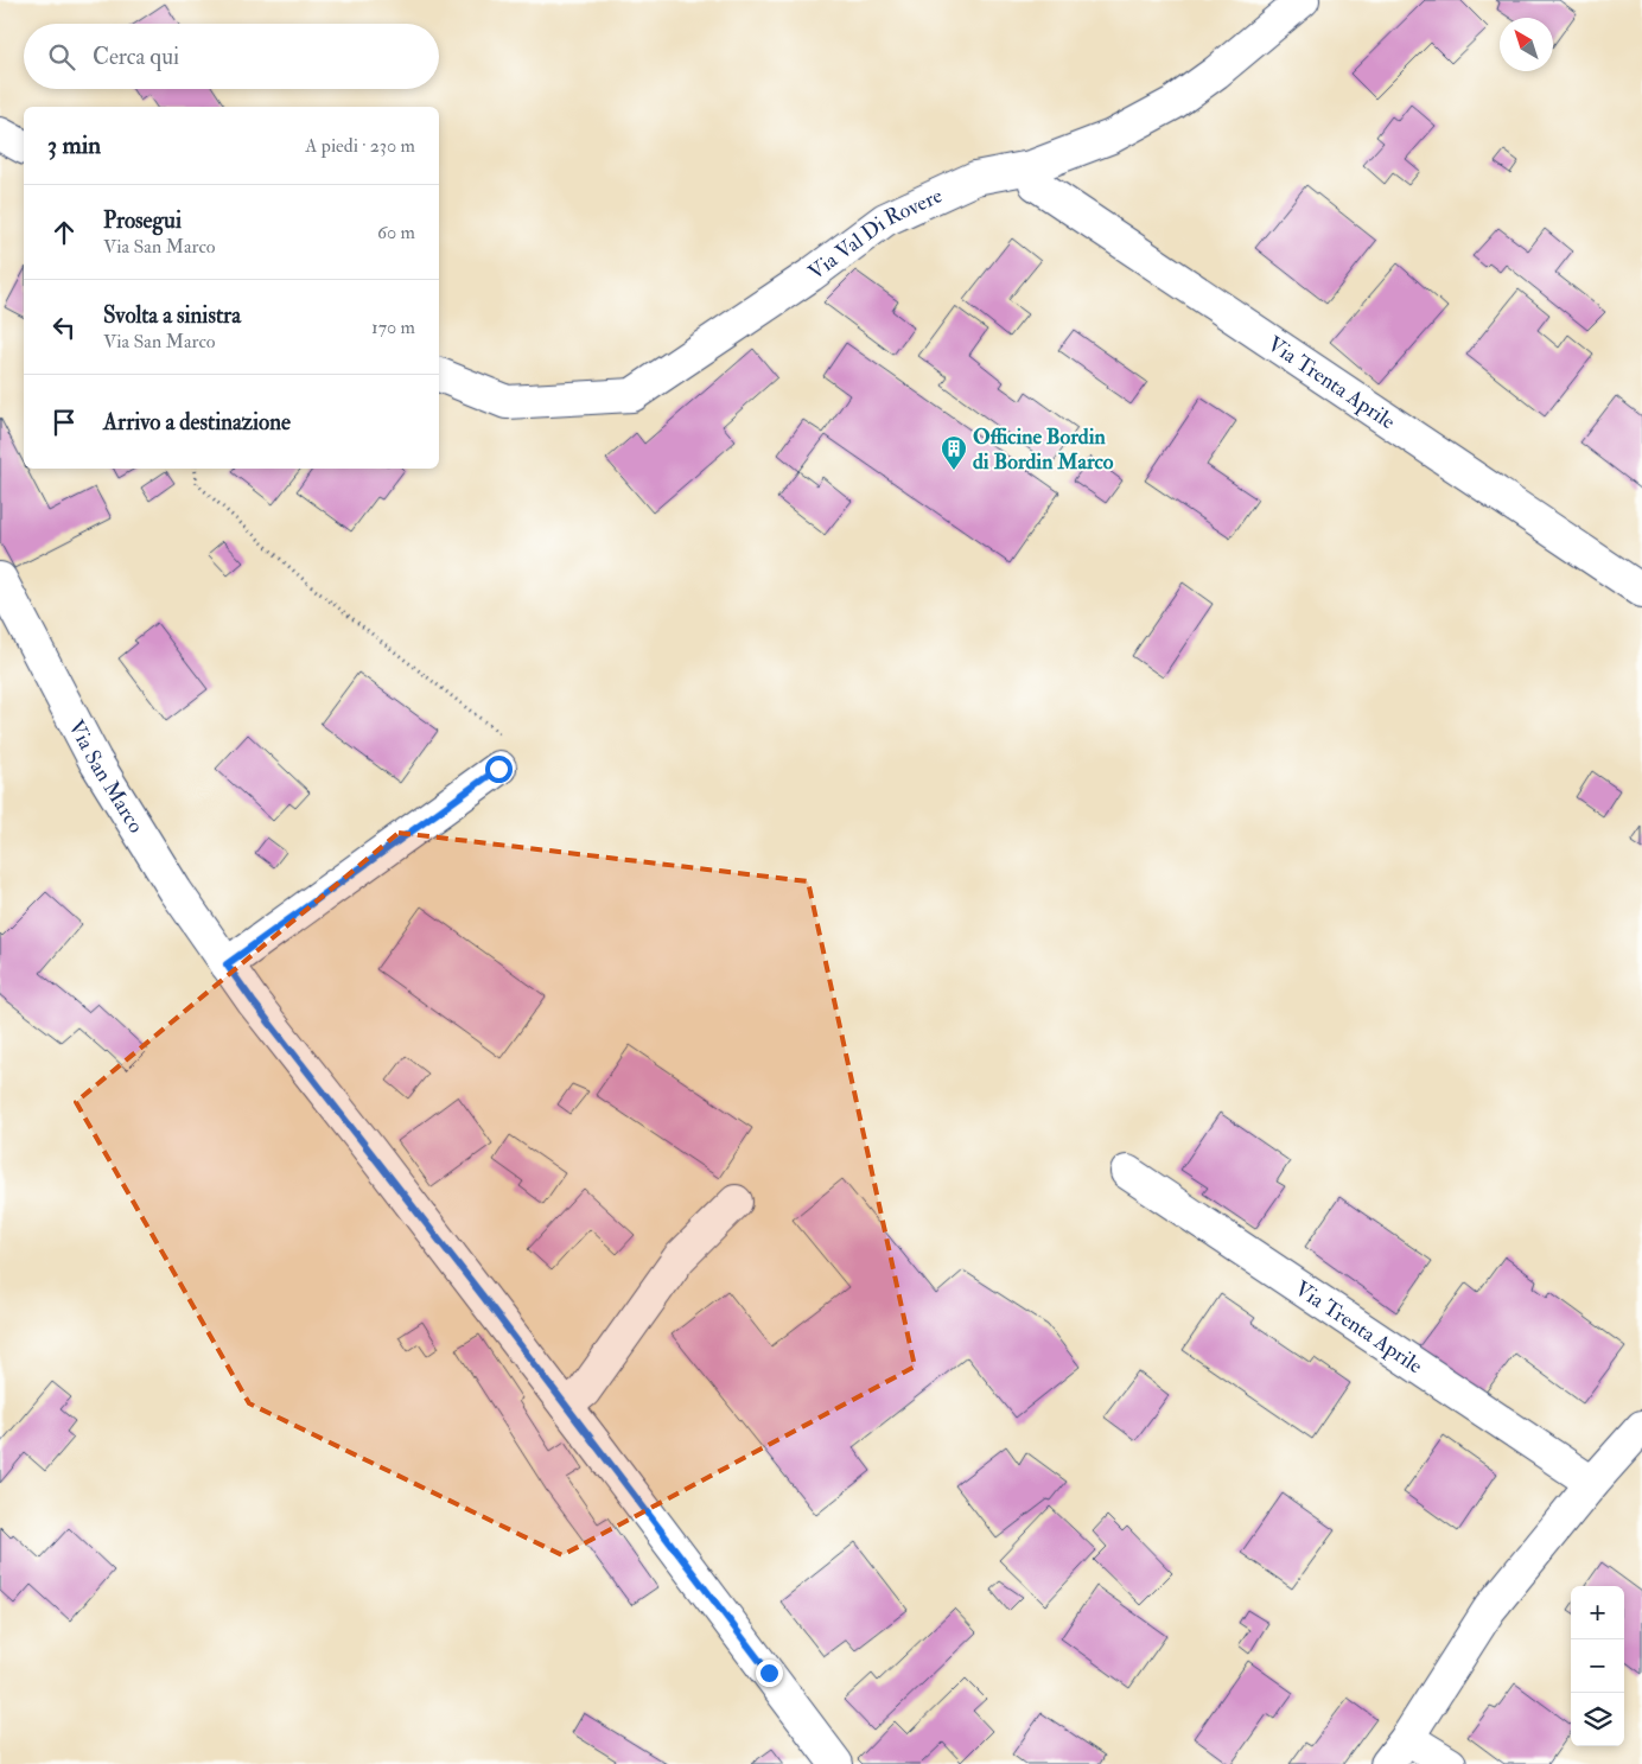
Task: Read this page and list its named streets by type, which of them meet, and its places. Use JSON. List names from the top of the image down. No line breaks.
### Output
{"streets":{"street":["Via Val Di Rovere","Via Trenta Aprile","Via San Marco"]},"crossings":[["Via Val Di Rovere","Via Trenta Aprile"]],"places":{"building":["Officine Bordin di Bordin Marco"]},"north":"top left","page":{"search":"Cerca qui","heading":["3 min","A piedi · 230 m"],"list":[["Prosegui","Via San Marco","60 m"],["Svolta a sinistra","Via San Marco","170 m"],"Arrivo a destinazione"],"map_buttons":["+","−"]}}
